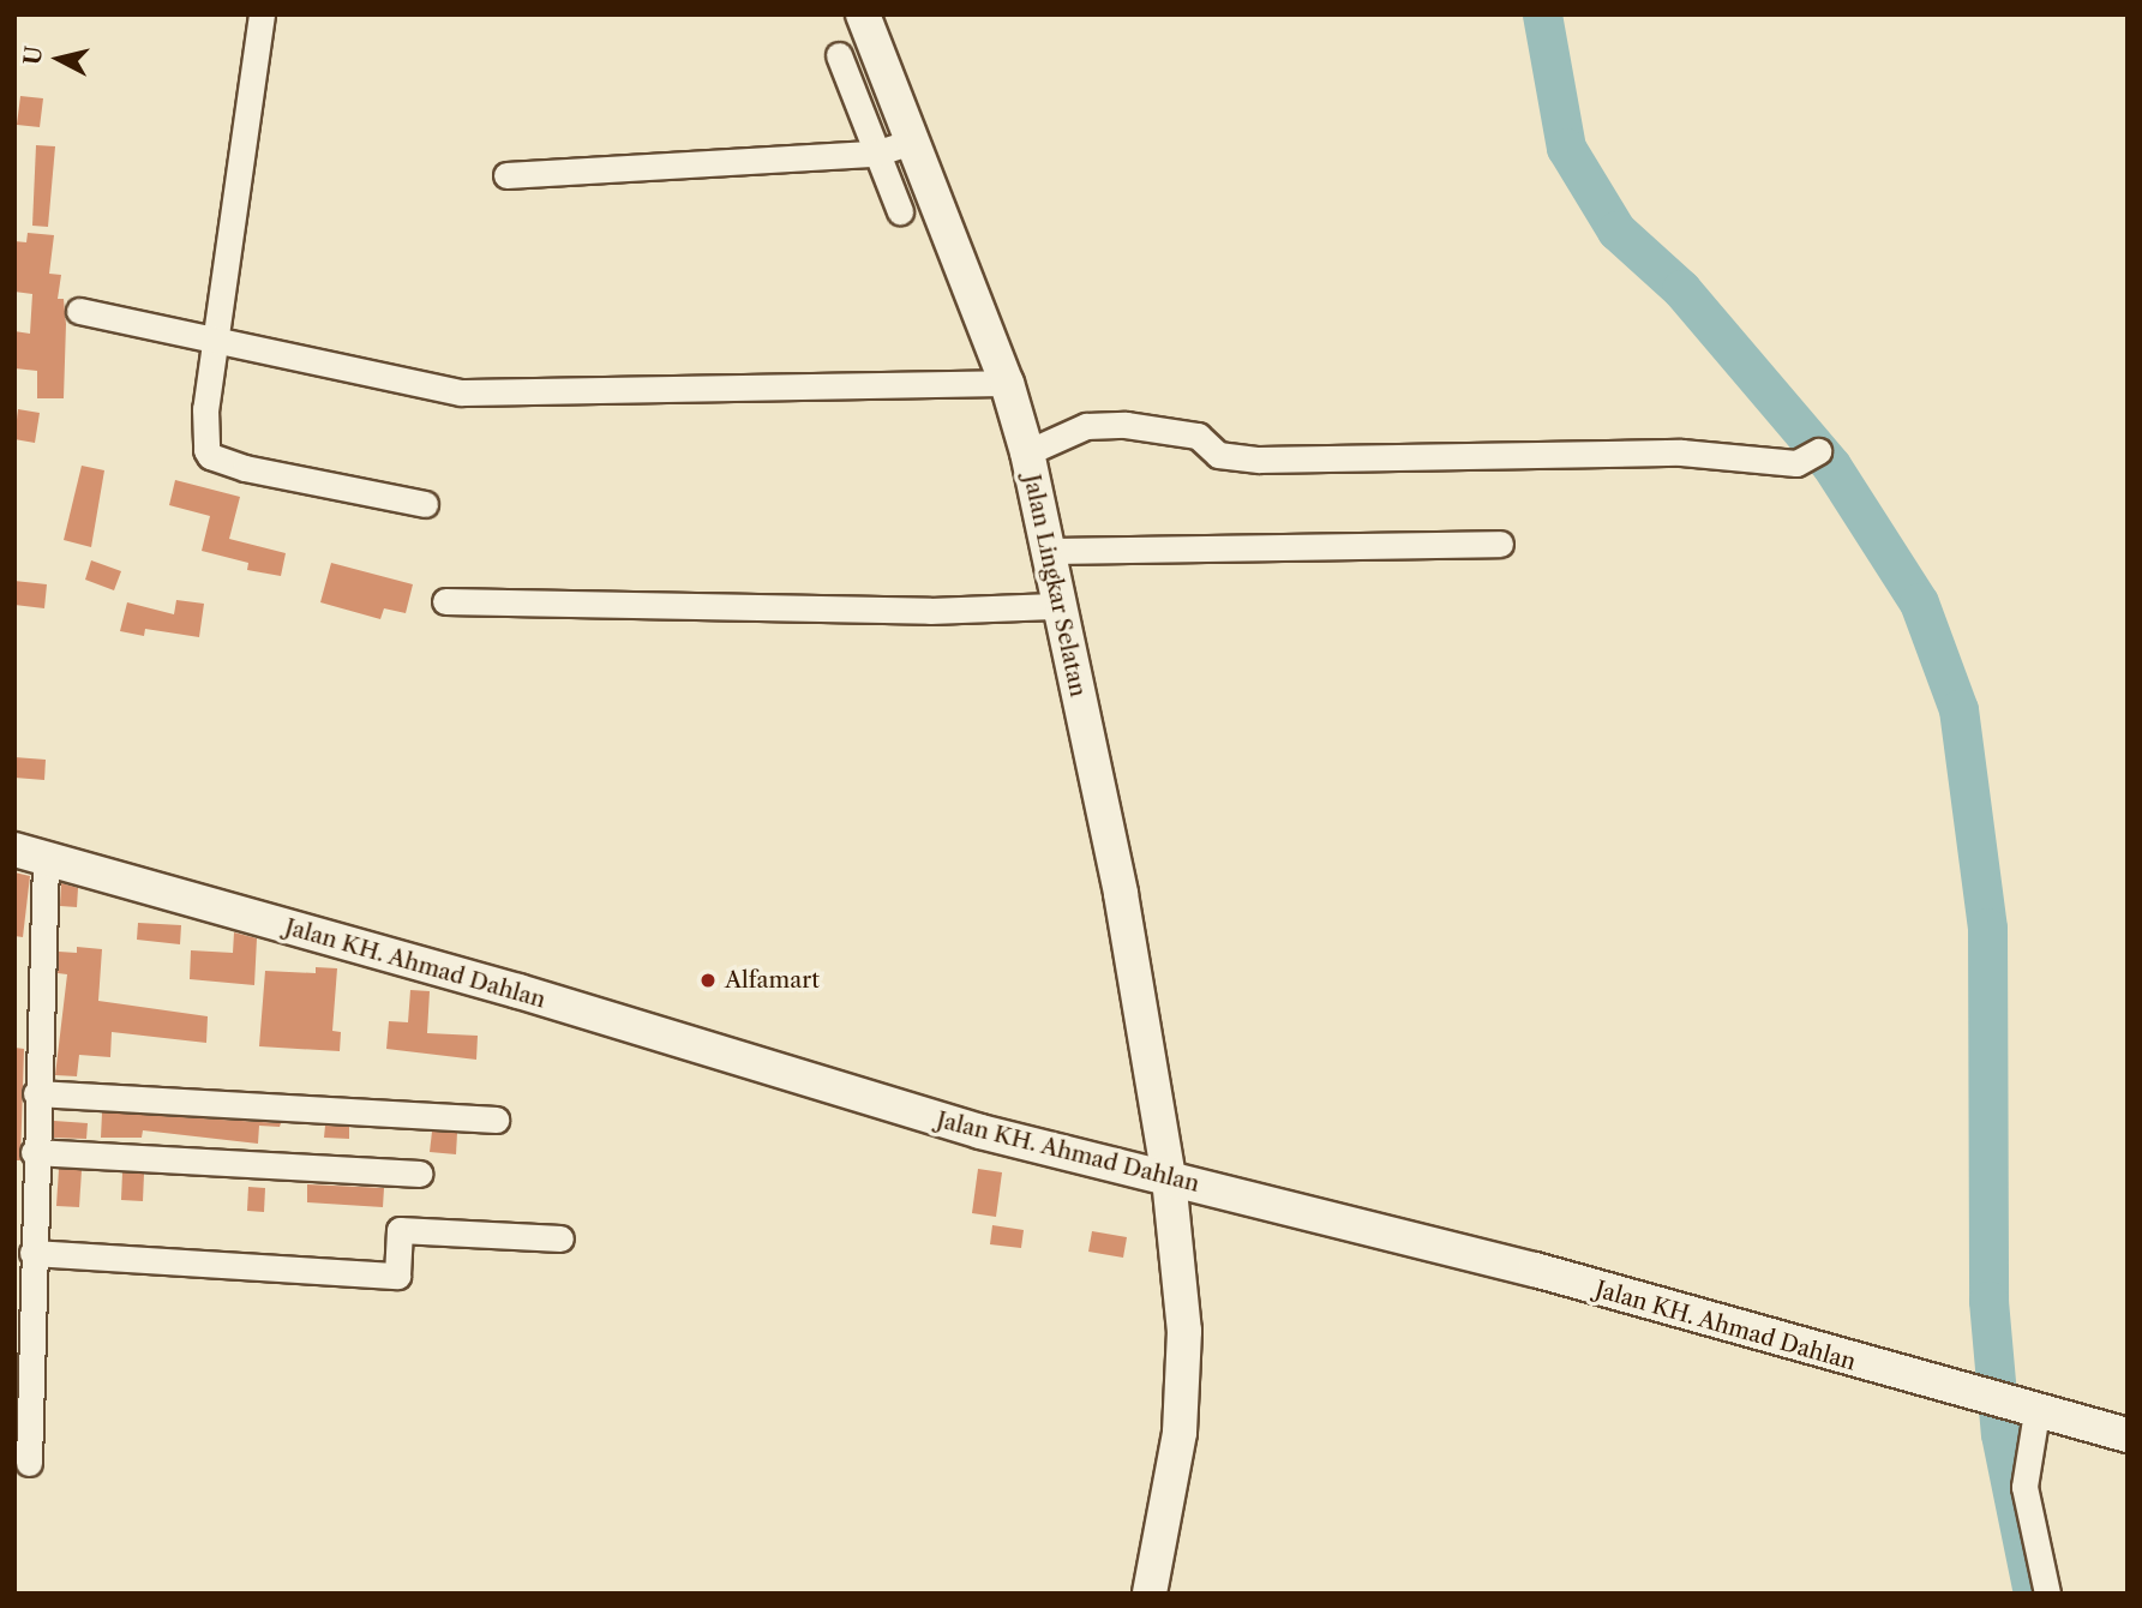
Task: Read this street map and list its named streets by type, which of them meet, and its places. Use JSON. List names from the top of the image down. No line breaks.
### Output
{"streets":{"street":["Jalan Lingkar Selatan","Jalan KH. Ahmad Dahlan"]},"crossings":[["Jalan Lingkar Selatan","Jalan KH. Ahmad Dahlan"]],"places":["Alfamart"],"north":"left"}
